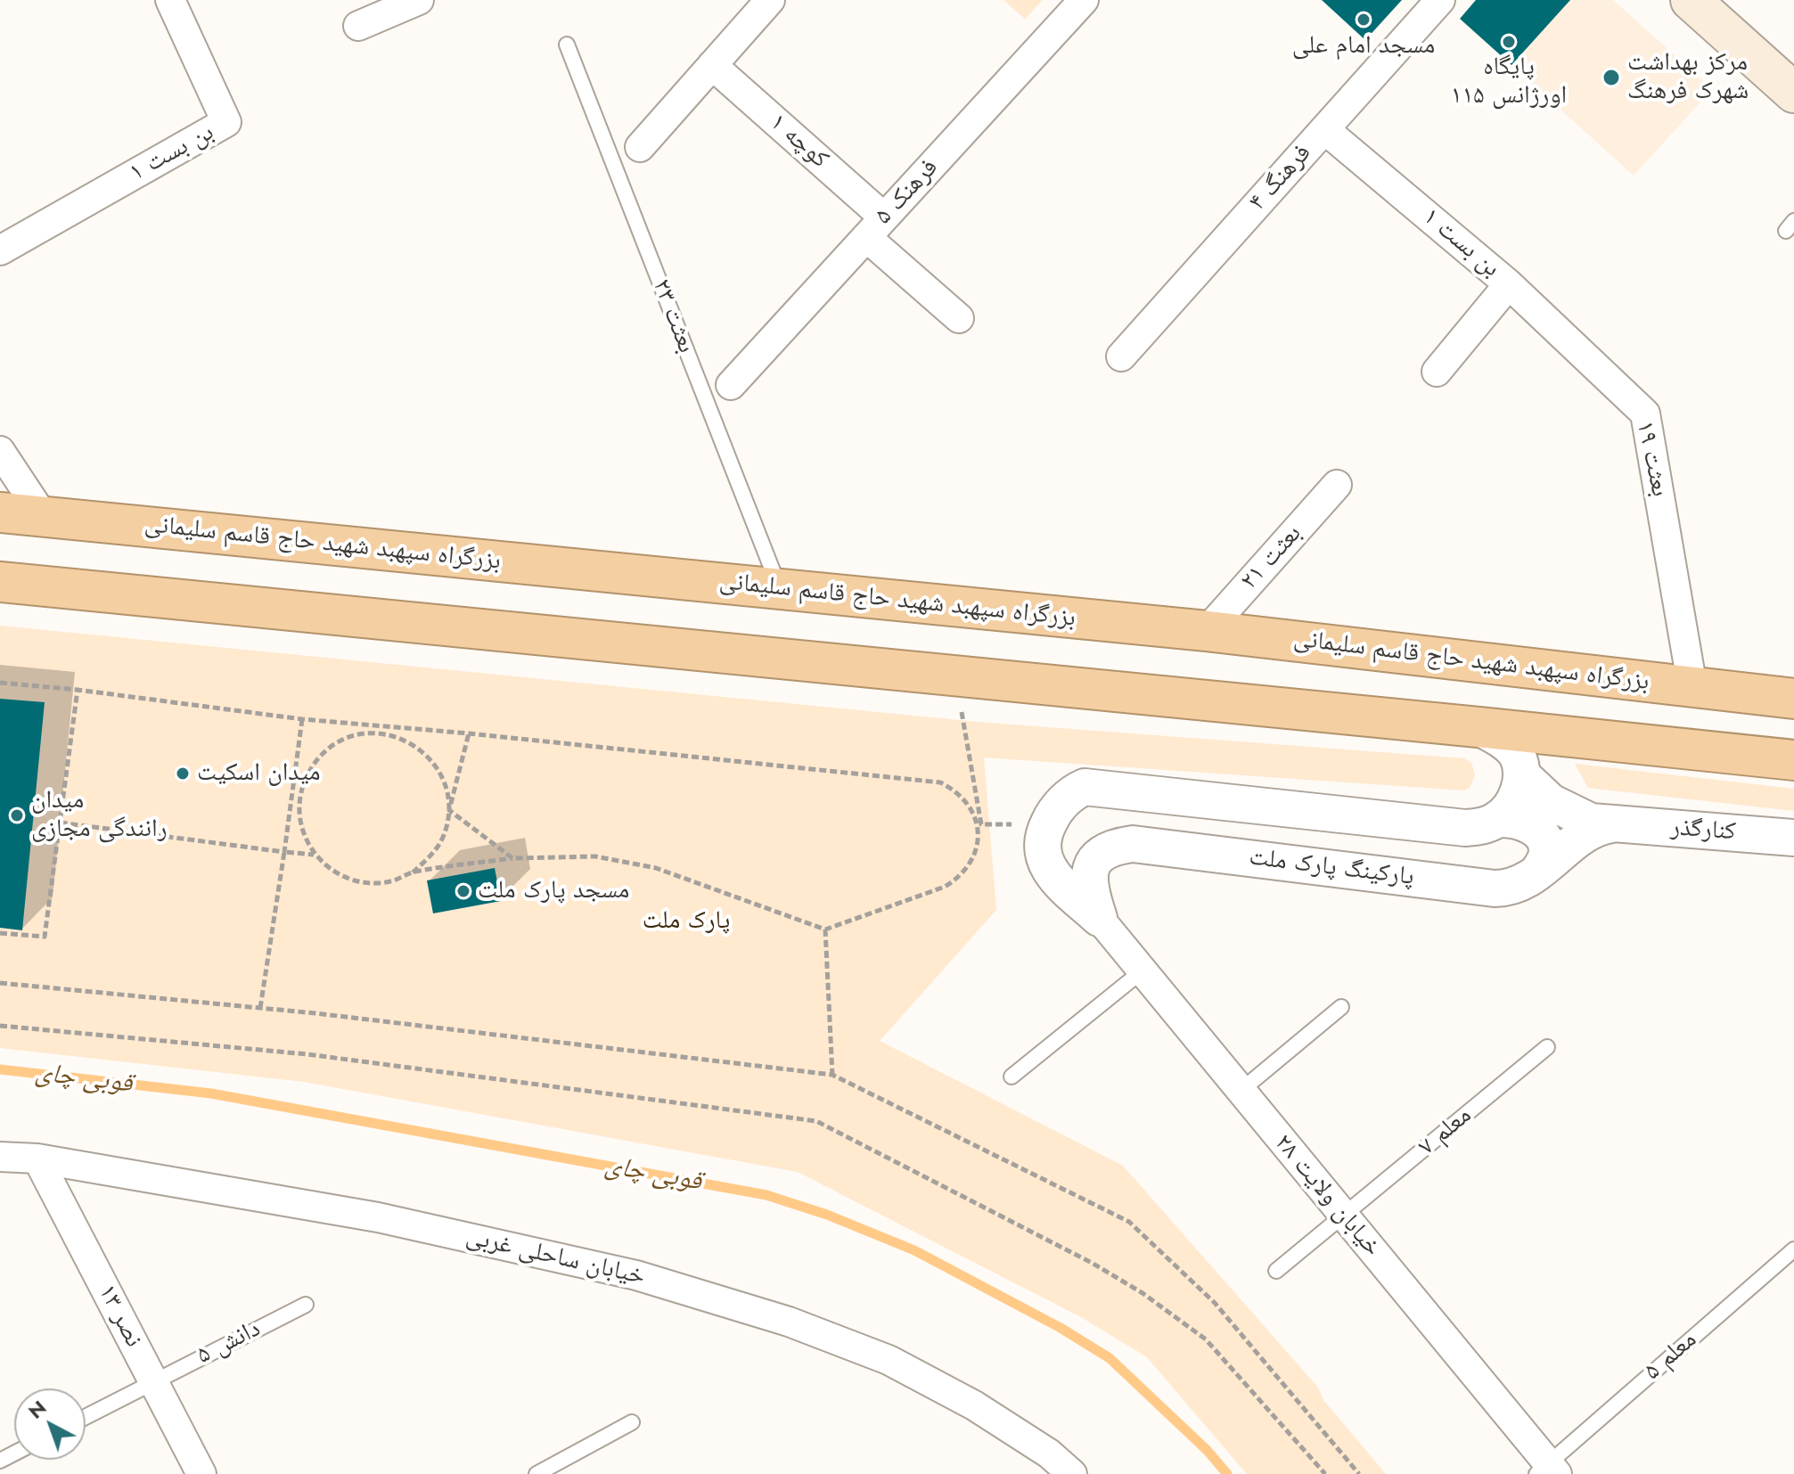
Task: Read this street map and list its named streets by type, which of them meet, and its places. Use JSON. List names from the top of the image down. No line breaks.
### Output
{"streets":{"highway":["بزرگراه سپهبد شهید حاج قاسم سلیمانی"],"street":["کوچه ۱","بن بست ۱","فرهنگ ۴","فرهنک ۵","بعثت ۱۹","بعثت ۲۱","کنارگذر","پارکینگ پارک ملت","خیابان ولایت ۲۸","خیابان ساحلی غربی","نصر ۱۳"],"lane":["بعثت ۲۳","معلم ۷","دانش ۵","معلم ۵"]},"crossings":[["کوچه ۱","فرهنک ۵"],["بن بست ۱","فرهنگ ۴"],["بن بست ۱","بعثت ۱۹"],["بعثت ۲۳","بزرگراه سپهبد شهید حاج قاسم سلیمانی"],["بعثت ۱۹","بزرگراه سپهبد شهید حاج قاسم سلیمانی"],["بزرگراه سپهبد شهید حاج قاسم سلیمانی","بعثت ۲۱"],["کنارگذر","پارکینگ پارک ملت"],["پارکینگ پارک ملت","خیابان ولایت ۲۸"],["معلم ۷","خیابان ولایت ۲۸"],["خیابان ولایت ۲۸","معلم ۵"],["خیابان ساحلی غربی","نصر ۱۳"],["نصر ۱۳","دانش ۵"]],"water":["قوبی چای"],"parks":["پارک ملت"],"places":["مسجد امام علی","پایگاه اورژانس ۱۱۵","مرکز بهداشت شهرک فرهنگ","میدان اسکیت","میدان رانندگی مجازی","مسجد پارک ملت"],"north":"top left"}
